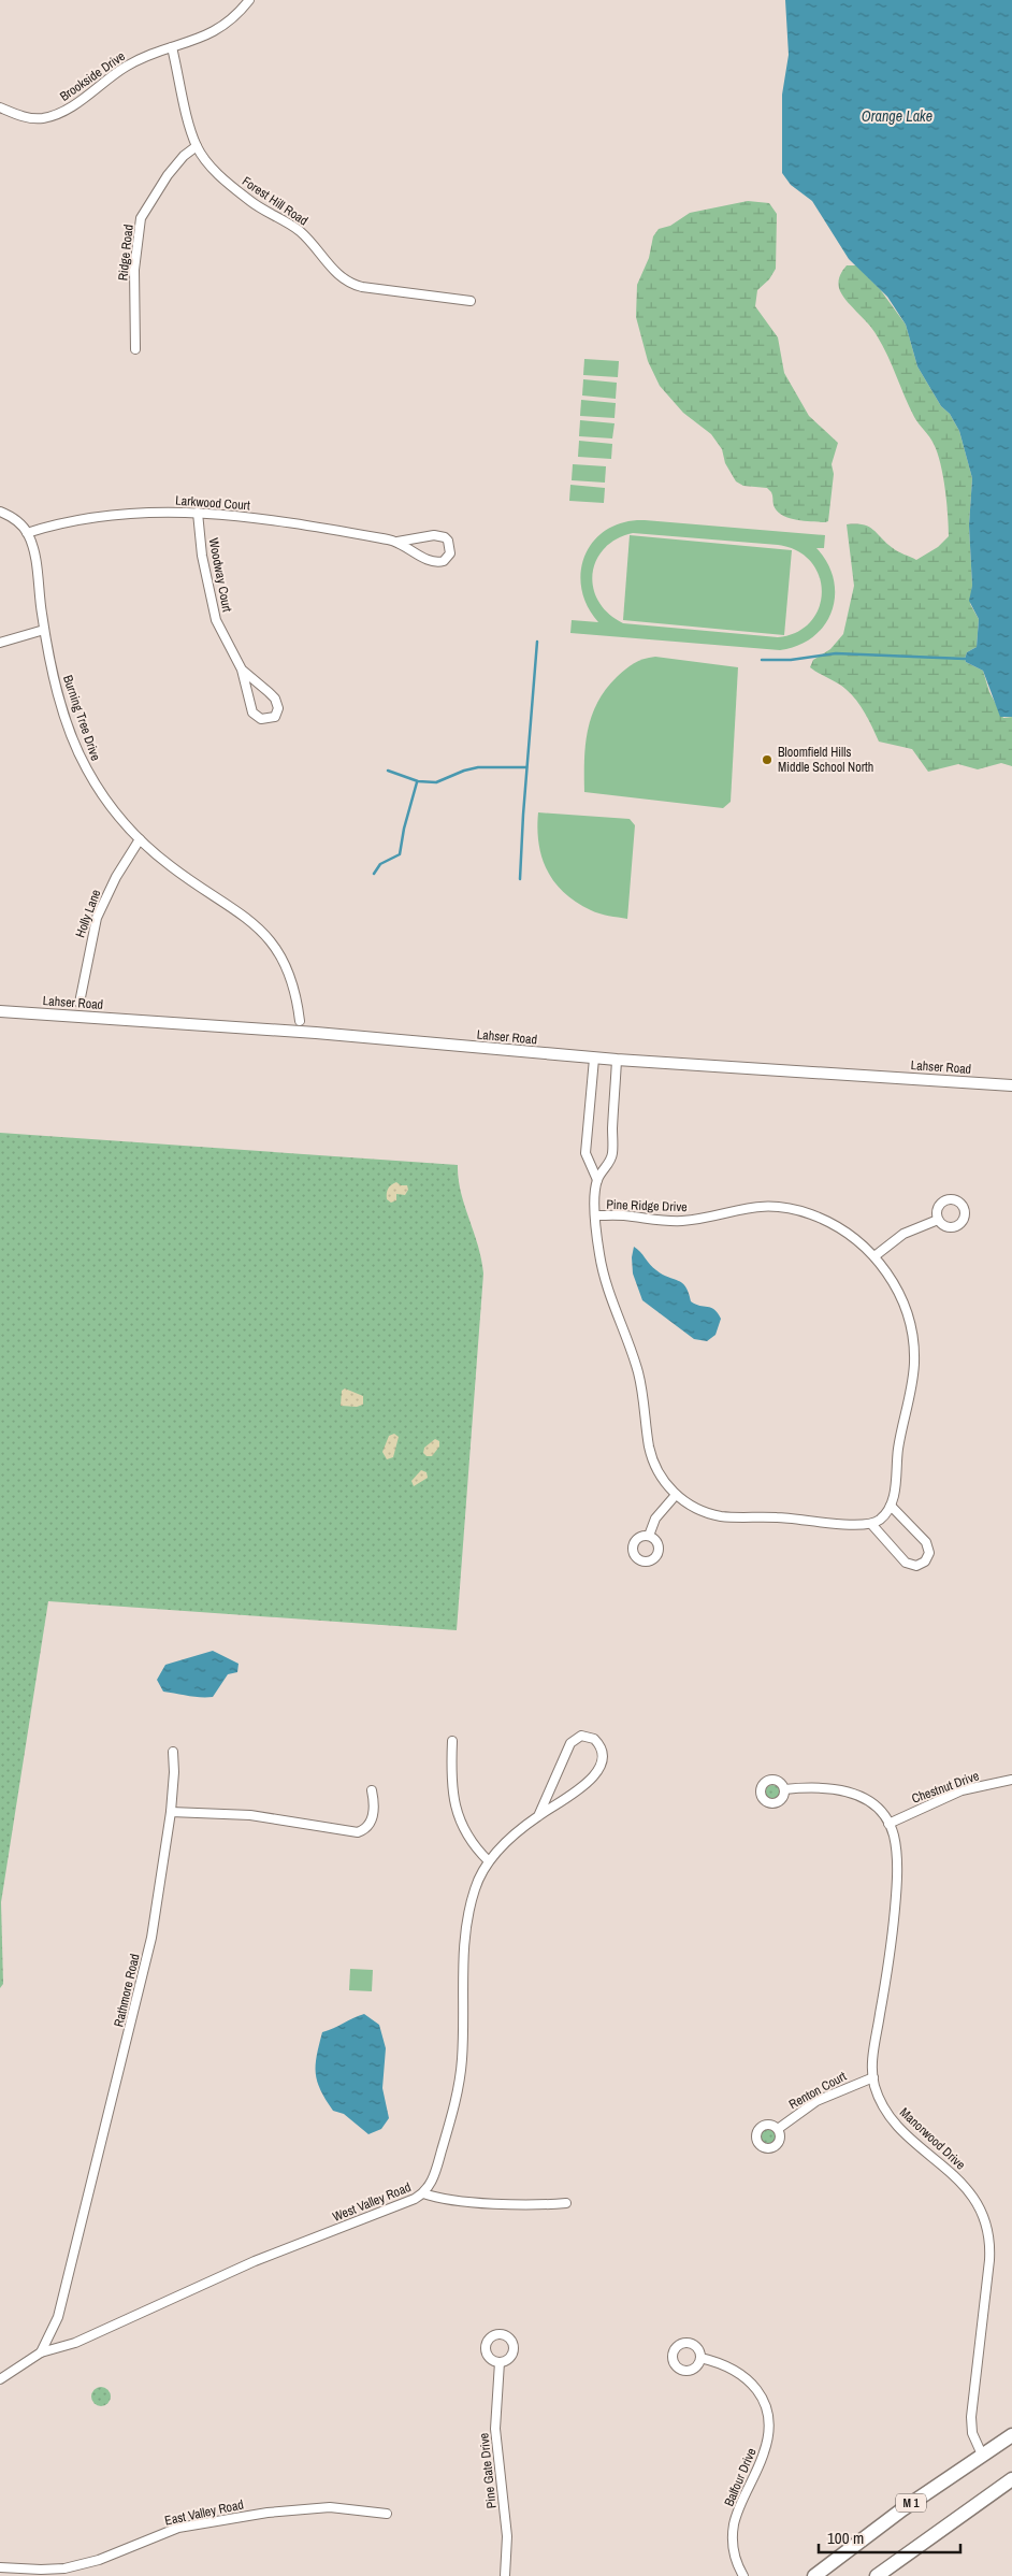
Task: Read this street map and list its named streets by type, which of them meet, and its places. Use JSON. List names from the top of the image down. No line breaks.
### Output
{"streets":{"main road":["M 1"],"street":["Brookside Drive","Forest Hill Road","Ridge Road","Larkwood Court","Woodway Court","Burning Tree Drive","Holly Lane","Lahser Road","Pine Ridge Drive","Chestnut Drive","Rathmore Road","Renton Court","Manorwood Drive","West Valley Road","Pine Gate Drive","Balfour Drive","East Valley Road"]},"crossings":[["Brookside Drive","Forest Hill Road"],["Forest Hill Road","Ridge Road"],["Larkwood Court","Woodway Court"],["Larkwood Court","Burning Tree Drive"],["Burning Tree Drive","Holly Lane"],["Lahser Road","Pine Ridge Drive"],["Chestnut Drive","Manorwood Drive"],["Rathmore Road","West Valley Road"],["Renton Court","Manorwood Drive"],["Manorwood Drive","M 1"]],"water":["Orange Lake"],"places":["Bloomfield Hills Middle School North"],"scale_bar":"100 m"}
